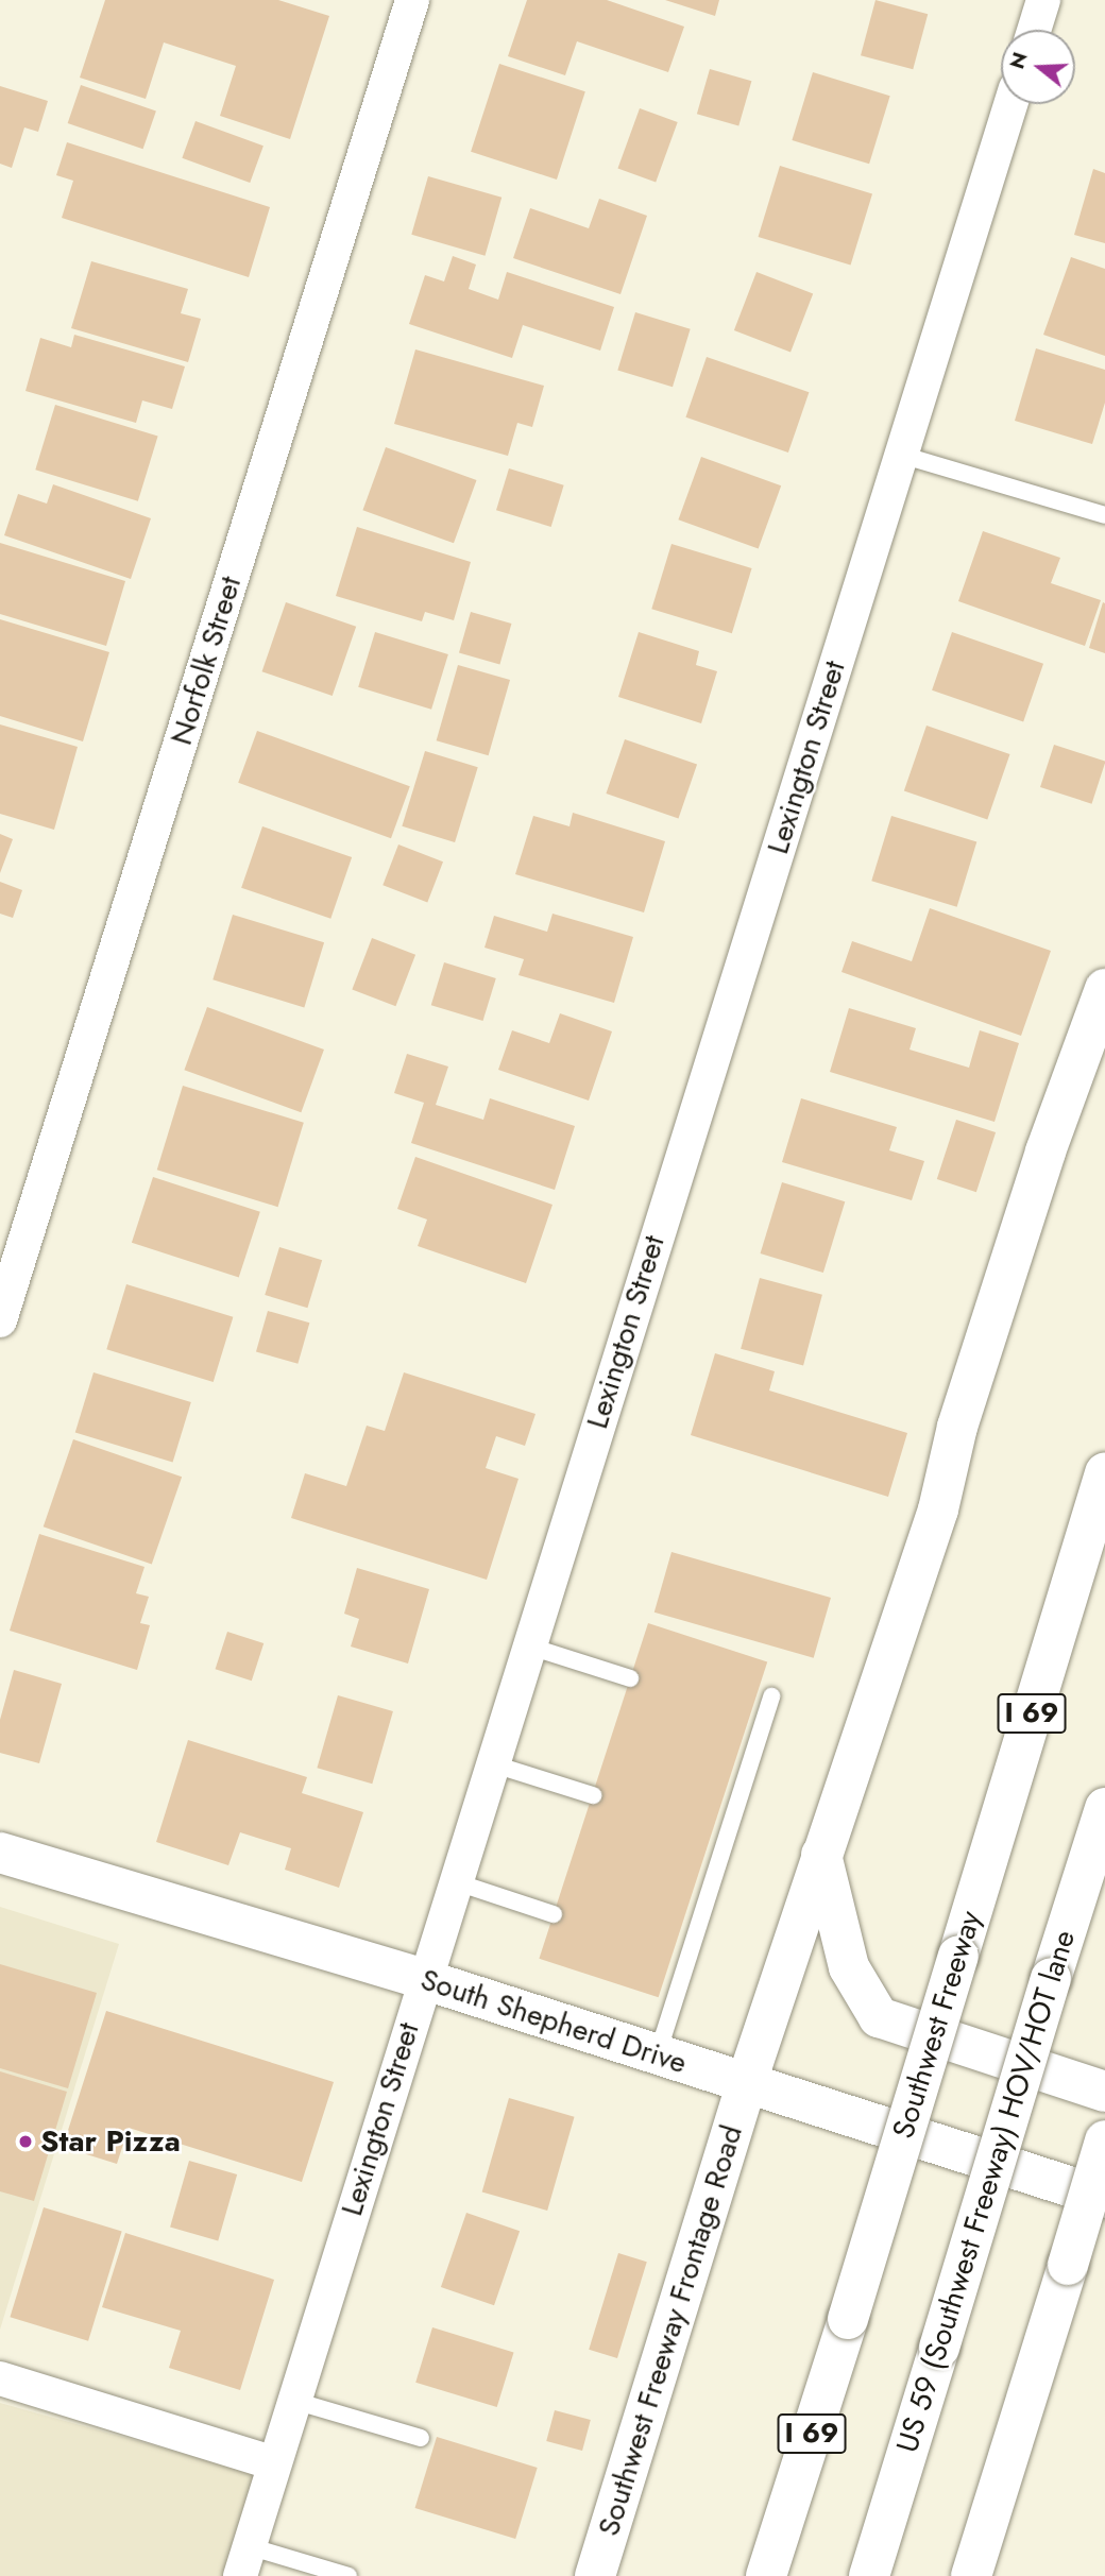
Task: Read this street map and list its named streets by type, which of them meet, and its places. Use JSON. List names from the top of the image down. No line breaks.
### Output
{"streets":{"main road":["I 69","South Shepherd Drive","Southwest Freeway","US 59 (Southwest Freeway) HOV/HOT lane","Southwest Freeway Frontage Road"],"street":["Norfolk Street","Lexington Street"]},"crossings":[["Lexington Street","South Shepherd Drive"],["South Shepherd Drive","Southwest Freeway Frontage Road"]],"places":["Star Pizza"],"north":"left"}
